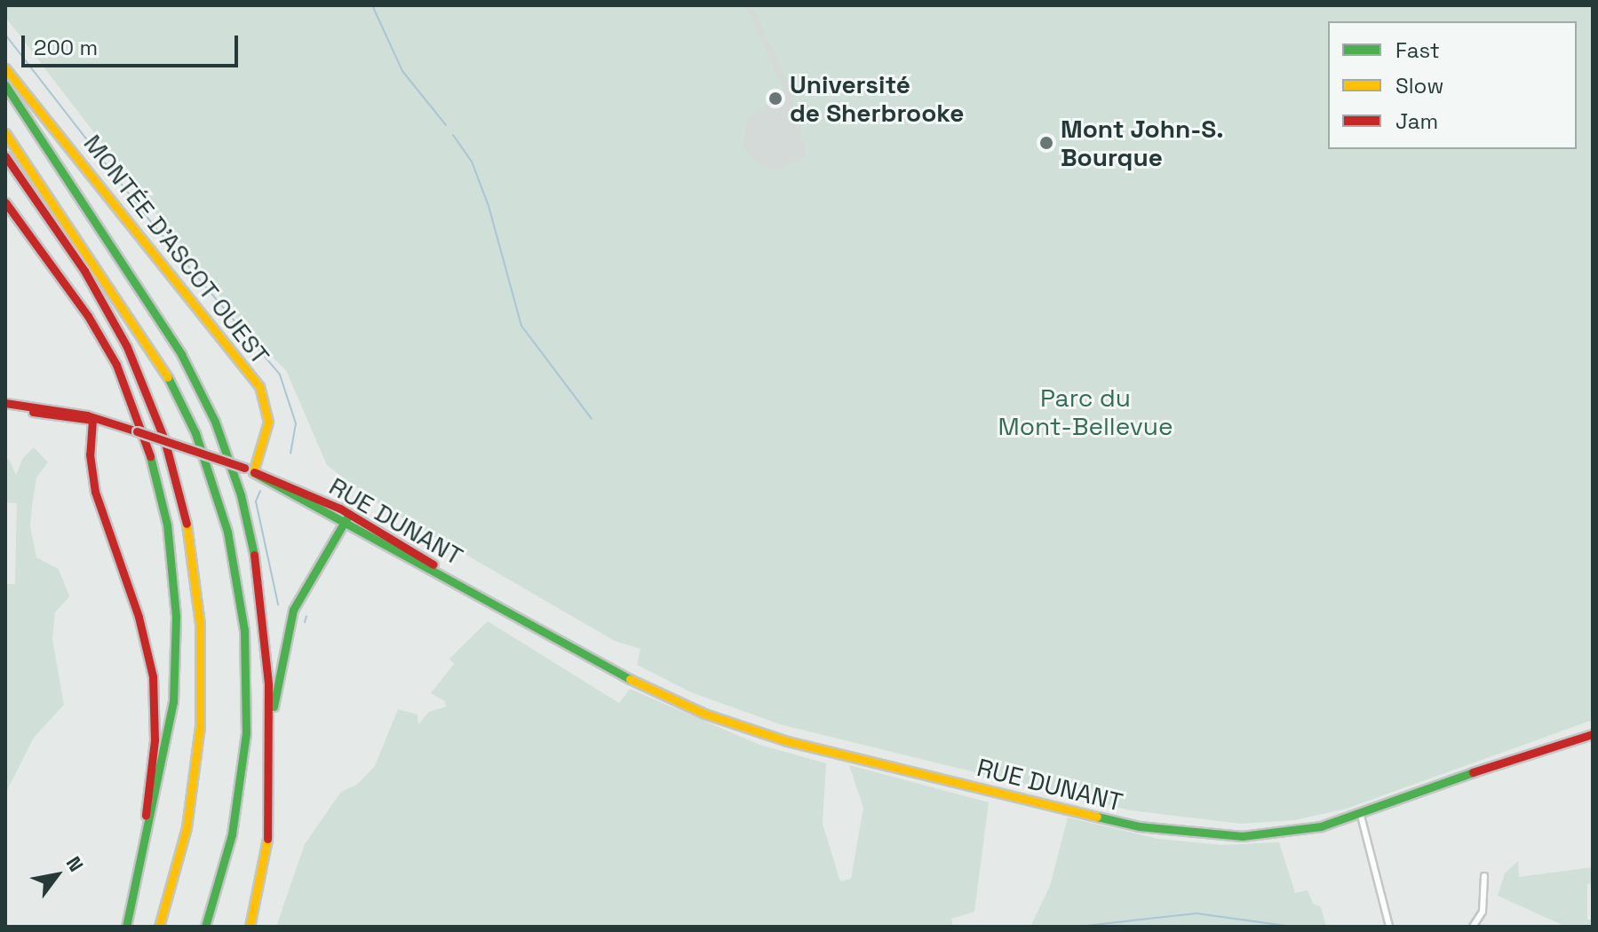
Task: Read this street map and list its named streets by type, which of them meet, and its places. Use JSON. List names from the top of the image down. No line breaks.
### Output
{"streets":{"main road":["MONTÉE D'ASCOT OUEST","RUE DUNANT"]},"crossings":[["MONTÉE D'ASCOT OUEST","RUE DUNANT"]],"parks":["Parc du Mont-Bellevue"],"places":["Université de Sherbrooke","Mont John-S. Bourque"],"legend":["Fast","Slow","Jam"],"scale_bar":"200 m","north":"top right"}
